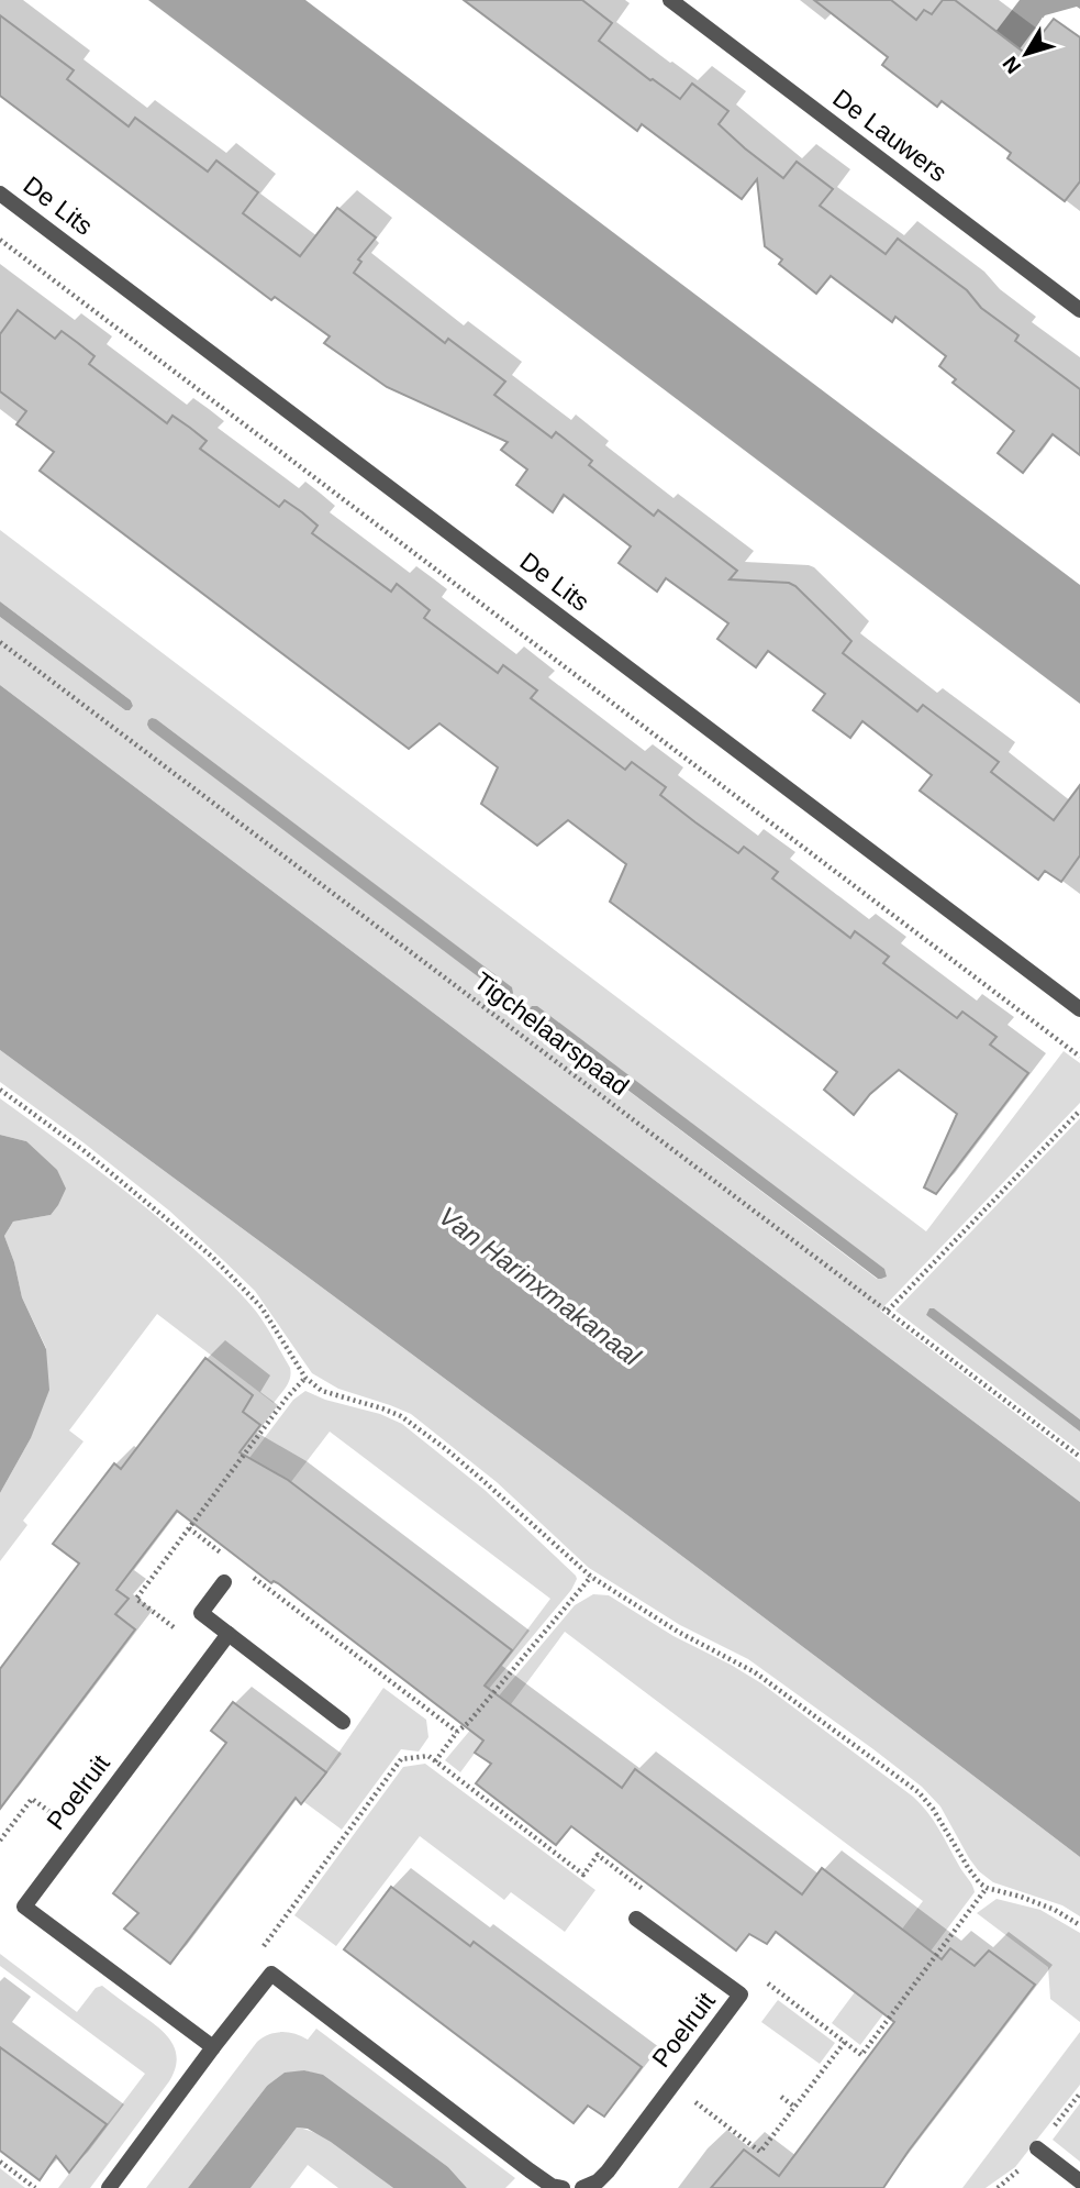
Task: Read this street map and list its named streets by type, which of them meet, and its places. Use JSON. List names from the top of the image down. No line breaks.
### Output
{"streets":{"street":["De Lauwers","De Lits","Poelruit"],"path":["Tigchelaarspaad"]},"water":["Van Harinxmakanaal"],"north":"bottom left"}
